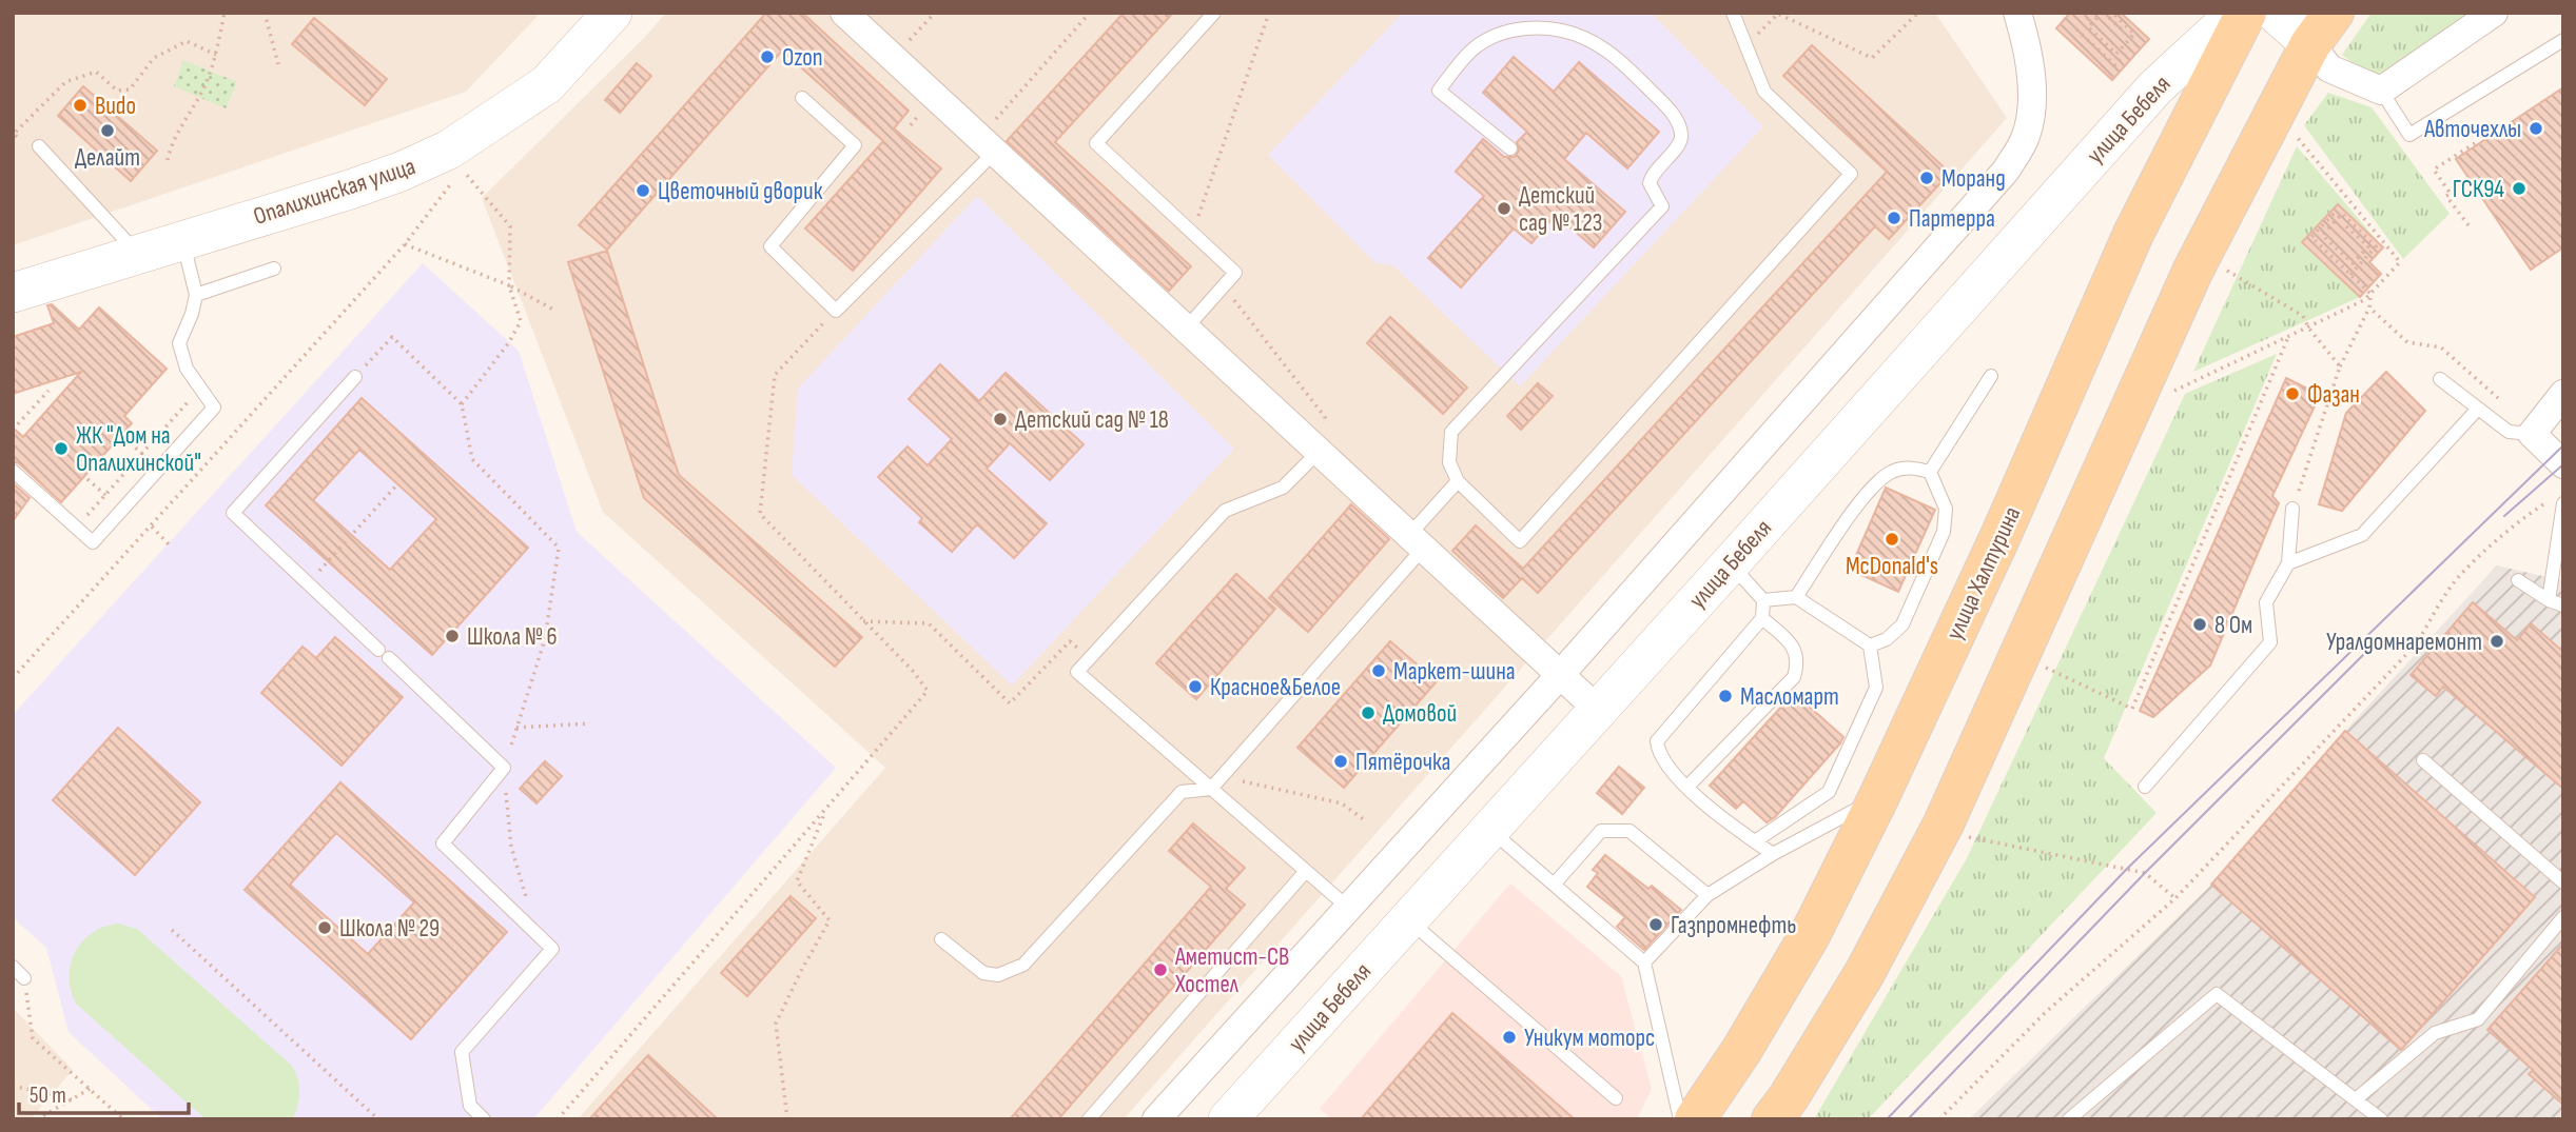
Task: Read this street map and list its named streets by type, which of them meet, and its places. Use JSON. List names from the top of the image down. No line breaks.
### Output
{"streets":{"main road":["улица Бебеля","Опалихинская улица","улица Халтурина"]},"places":["Ozon","Budo","Авточехлы","Делайт","Моранд","ГСК94","Цветочный дворик","Детский сад № 123","Партерра","Фазан","Детский сад № 18","ЖК \"Дом на Опалихинской\"","McDonald's","8 Ом","Школа № 6","Уралдомнаремонт","Маркет-шина","Красное&Белое","Масломарт","Домовой","Пятёрочка","Газпромнефть","Школа № 29","Аметист-СВ Хостел","Уникум моторс"],"scale_bar":"50 m"}
